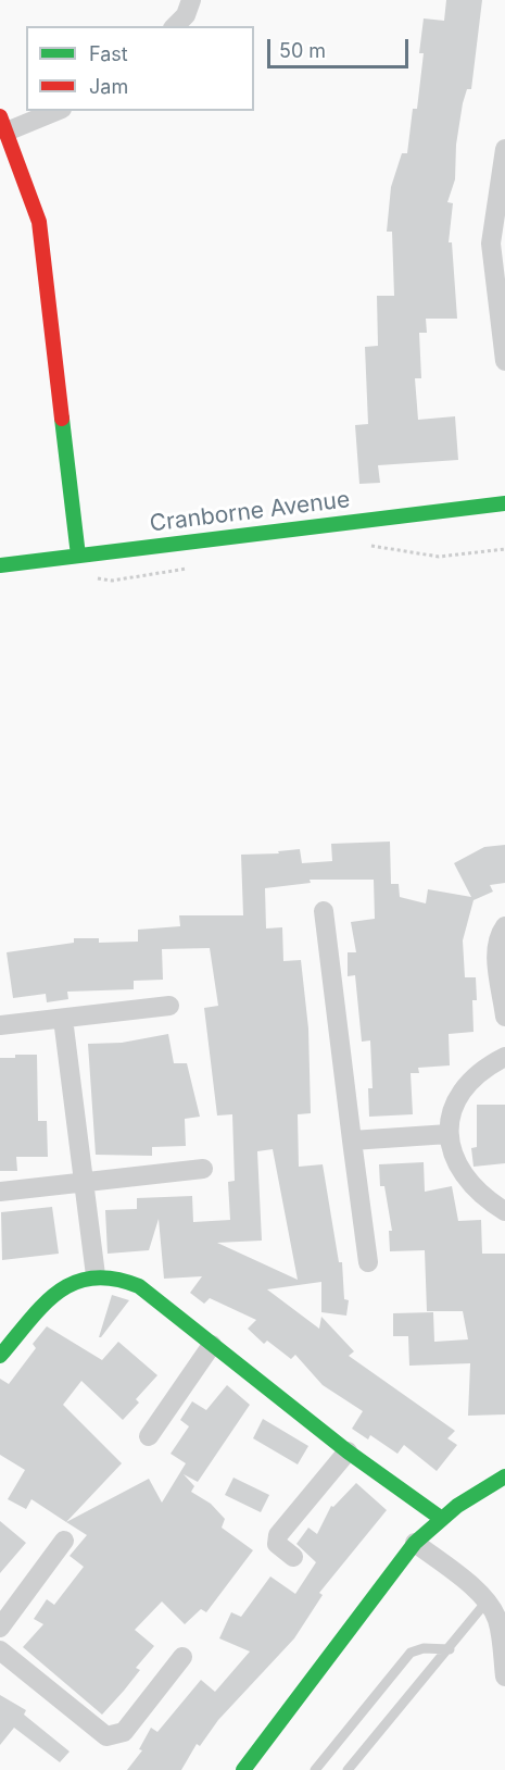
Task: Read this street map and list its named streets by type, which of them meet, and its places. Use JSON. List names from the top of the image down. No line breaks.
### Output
{"streets":{"street":["Cranborne Avenue"]},"legend":["Fast","Jam"],"scale_bar":"50 m"}
